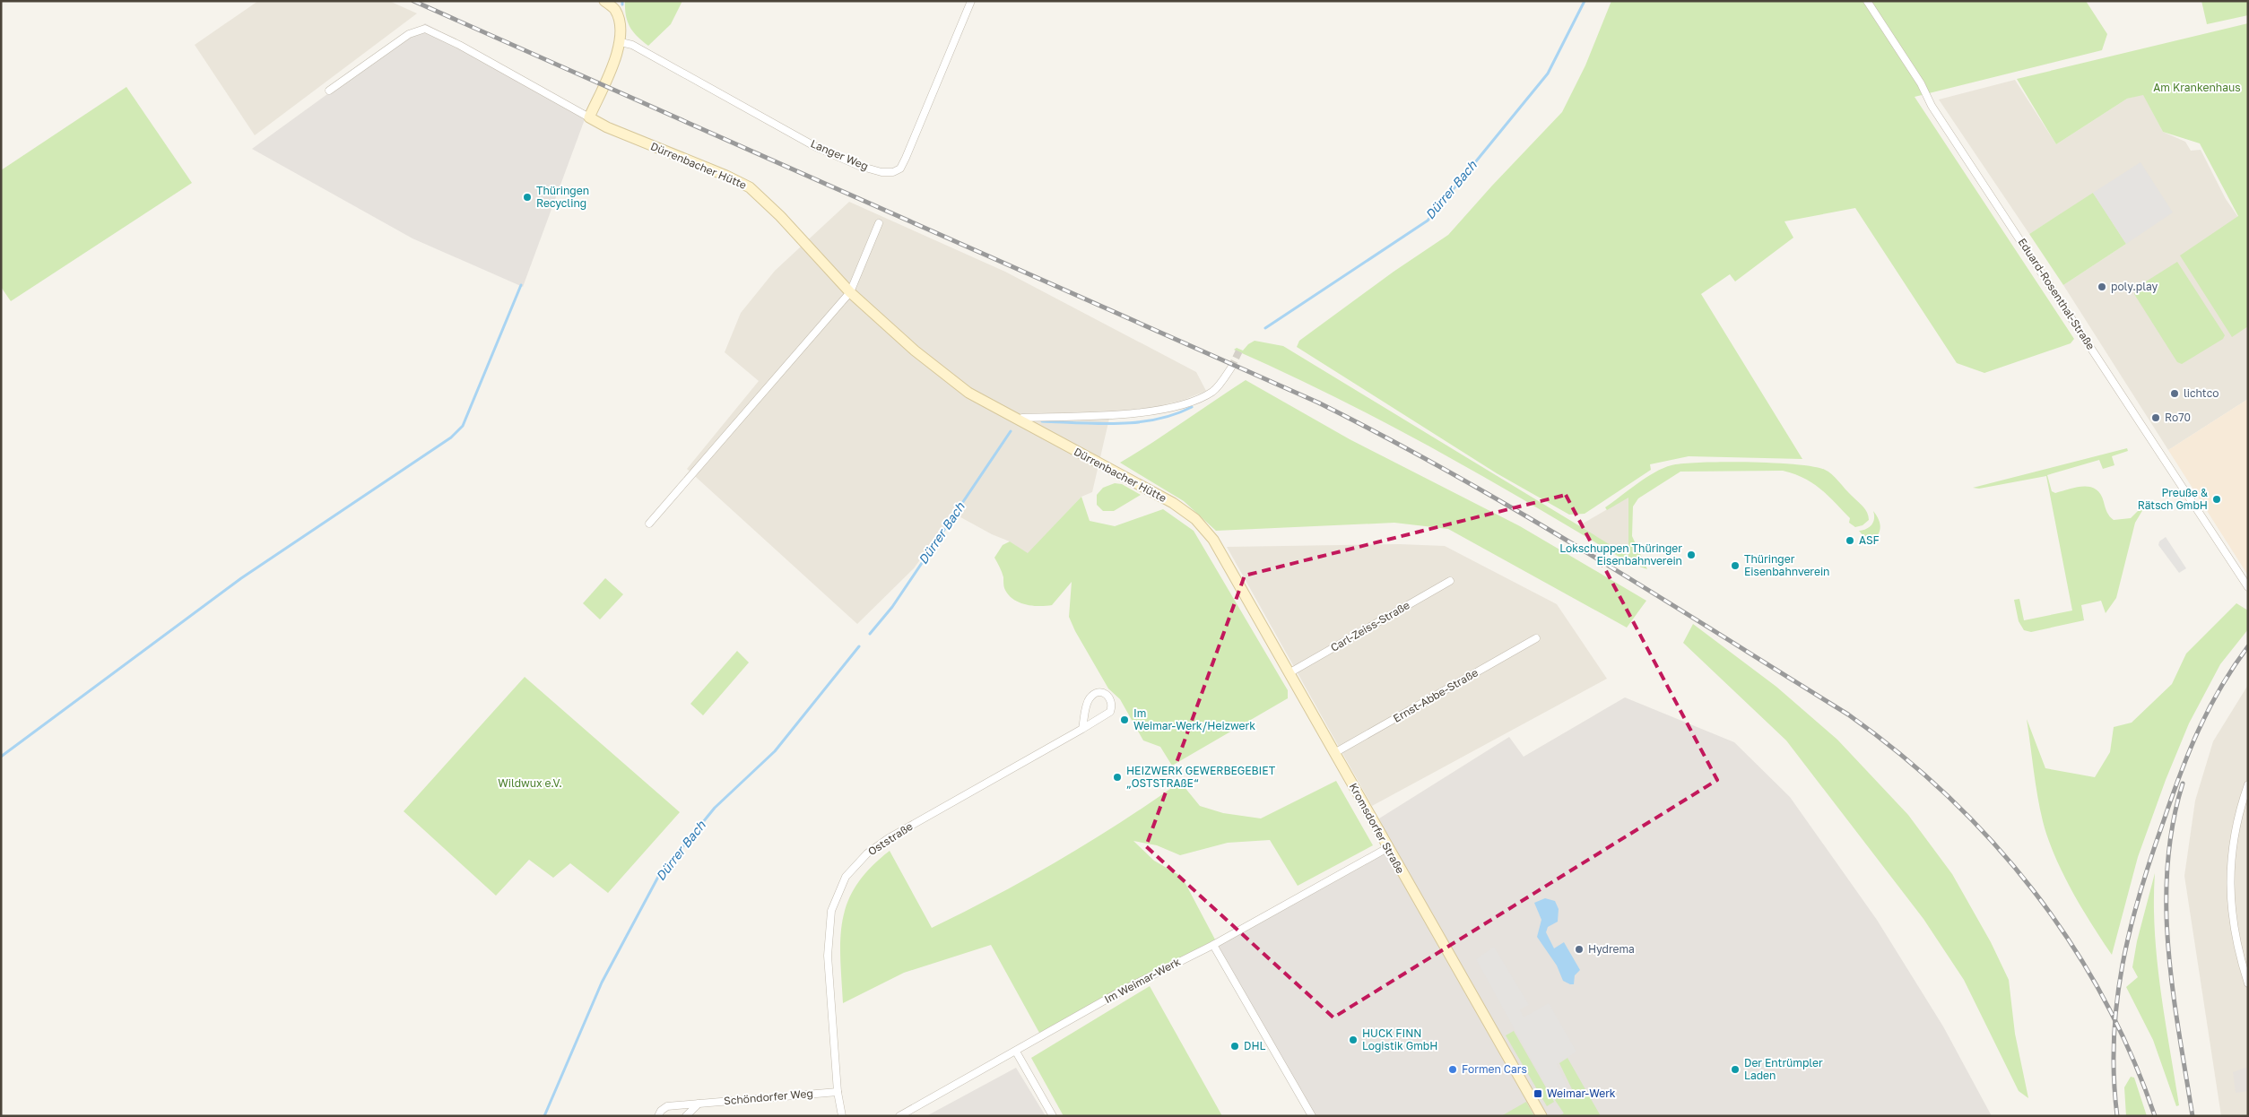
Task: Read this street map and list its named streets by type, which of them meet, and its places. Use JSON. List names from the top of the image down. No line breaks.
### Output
{"streets":{"street":["Langer Weg","Dürrenbacher Hütte","Eduard-Rosenthal-Straße","Carl-Zeiss-Straße","Ernst-Abbe-Straße","Kromsdorfer Straße","Oststraße","Im Weimar-Werk","Schöndorfer Weg"]},"crossings":[["Dürrenbacher Hütte","Kromsdorfer Straße"],["Carl-Zeiss-Straße","Kromsdorfer Straße"],["Ernst-Abbe-Straße","Kromsdorfer Straße"],["Kromsdorfer Straße","Im Weimar-Werk"],["Oststraße","Schöndorfer Weg"]],"water":["Dürrer Bach"],"parks":["Am Krankenhaus","Wildwux e.V."],"places":{"other":["Thüringen Recycling","poly.play","lichtco","Ro70","Preuße & Rätsch GmbH","ASF","Lokschuppen Thüringer Eisenbahnverein","Thüringer Eisenbahnverein","Im Weimar-Werk/Heizwerk","HEIZWERK GEWERBEGEBIET „OSTSTRAßE“","Hydrema","HUCK FINN Logistik GmbH","DHL","Formen Cars","Der Entrümpler Laden"],"transit":["Weimar-Werk"]}}
